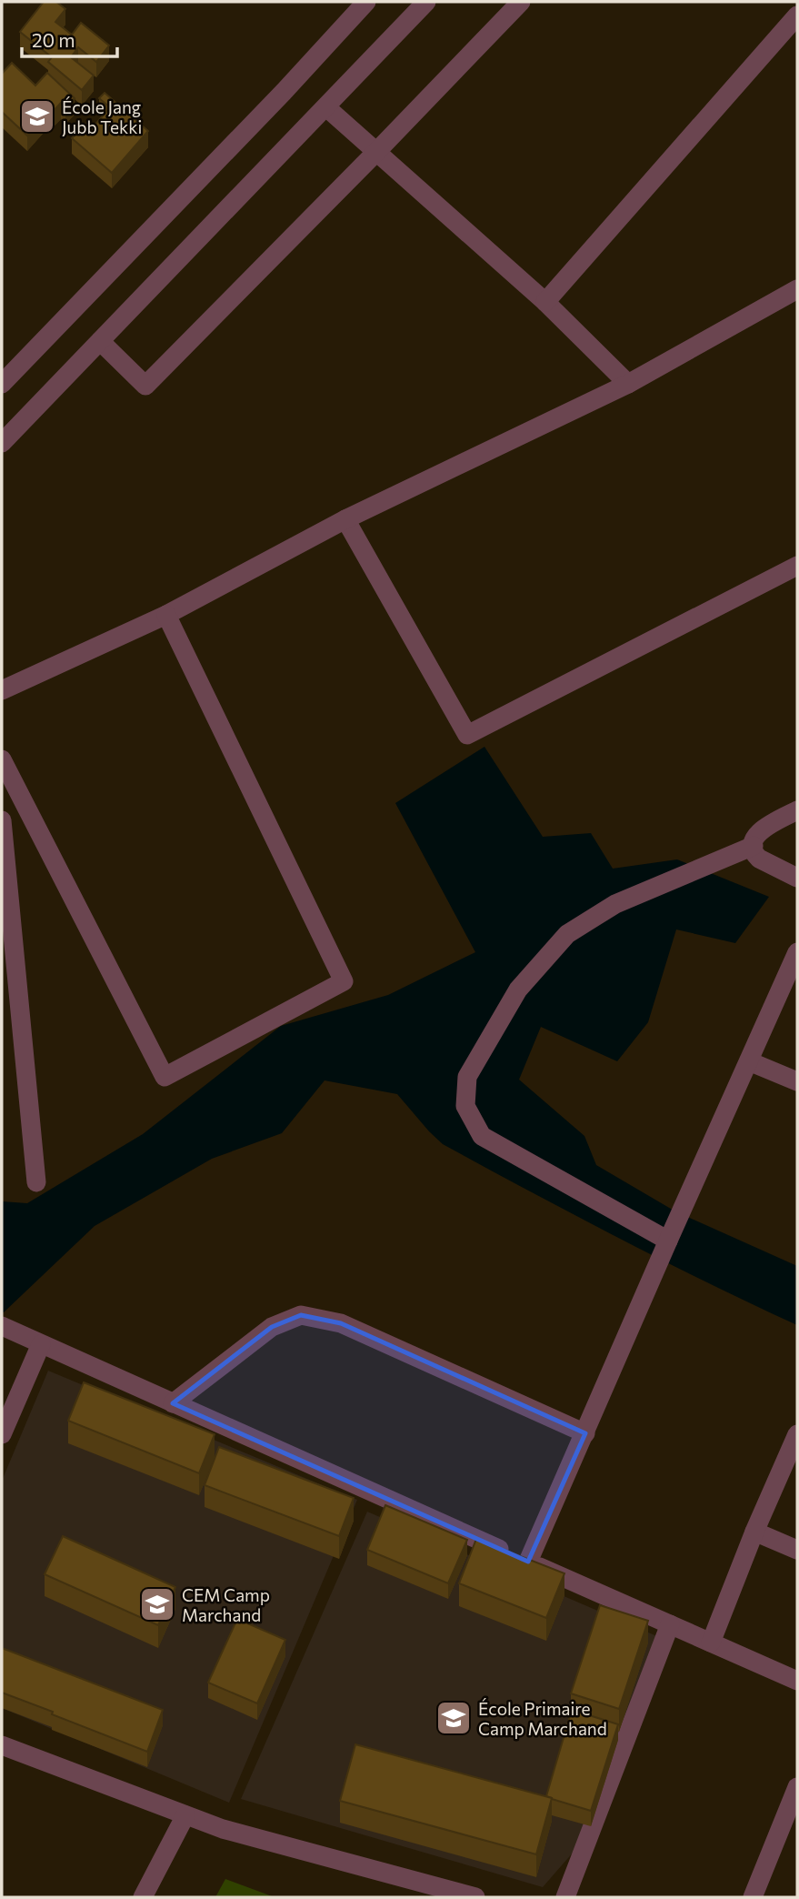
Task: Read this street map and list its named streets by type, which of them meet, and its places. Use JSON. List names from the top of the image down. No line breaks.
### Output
{"places":{"school or university":["École Jang Jubb Tekki","CEM Camp Marchand","École Primaire Camp Marchand"]},"scale_bar":"20 m"}
